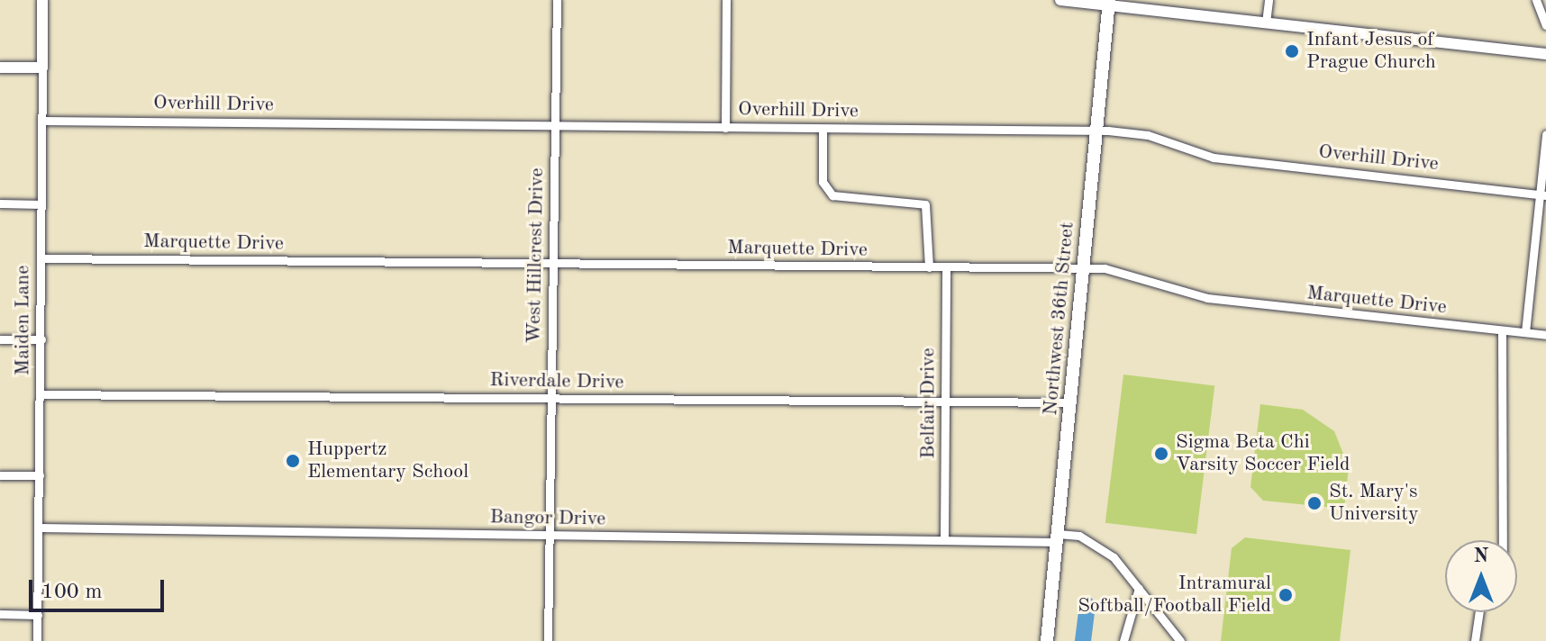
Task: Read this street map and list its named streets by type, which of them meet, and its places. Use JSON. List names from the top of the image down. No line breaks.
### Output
{"streets":{"main road":["Northwest 36th Street"],"street":["Overhill Drive","Marquette Drive","West Hillcrest Drive","Maiden Lane","Riverdale Drive","Belfair Drive","Bangor Drive"]},"crossings":[["Overhill Drive","West Hillcrest Drive"],["Overhill Drive","Northwest 36th Street"],["Overhill Drive","Maiden Lane"],["Marquette Drive","West Hillcrest Drive"],["Marquette Drive","Northwest 36th Street"],["Marquette Drive","Maiden Lane"],["Marquette Drive","Belfair Drive"],["West Hillcrest Drive","Riverdale Drive"],["West Hillcrest Drive","Bangor Drive"],["Northwest 36th Street","Riverdale Drive"],["Northwest 36th Street","Bangor Drive"],["Maiden Lane","Riverdale Drive"],["Maiden Lane","Bangor Drive"],["Riverdale Drive","Belfair Drive"],["Belfair Drive","Bangor Drive"]],"places":["Infant Jesus of Prague Church","Sigma Beta Chi Varsity Soccer Field","Huppertz Elementary School","St. Mary's University","Intramural Softball/Football Field"],"scale_bar":"100 m","north":"top"}
